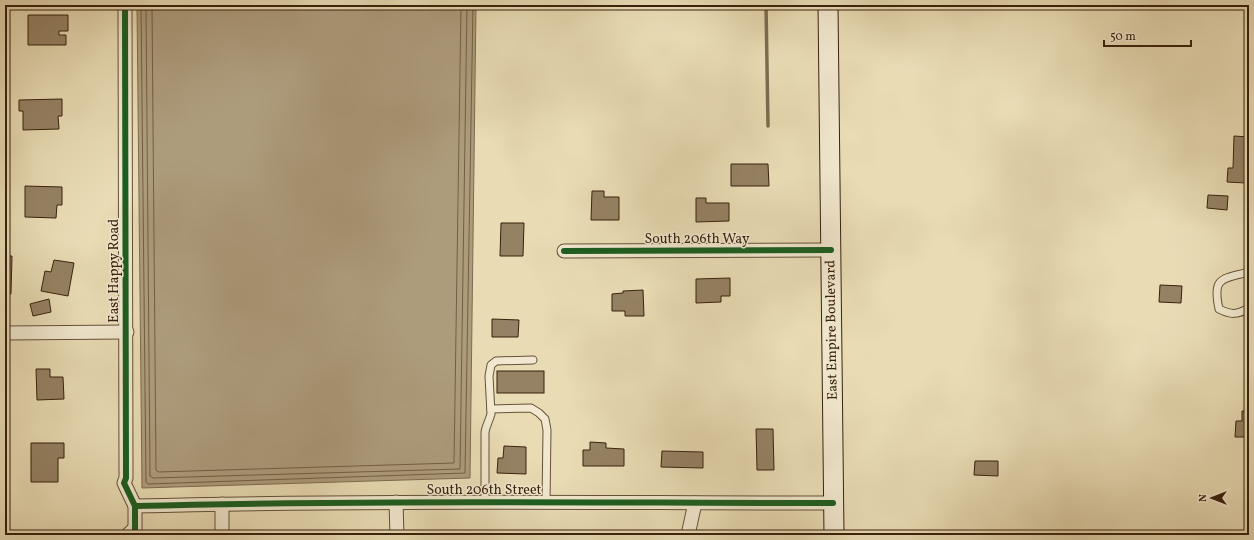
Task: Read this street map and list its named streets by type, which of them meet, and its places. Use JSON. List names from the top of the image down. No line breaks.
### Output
{"streets":{"main road":["East Empire Boulevard"],"street":["South 206th Way","East Happy Road","South 206th Street"]},"crossings":[["South 206th Way","East Empire Boulevard"],["East Happy Road","South 206th Street"],["East Empire Boulevard","South 206th Street"]],"scale_bar":"50 m","north":"left"}
